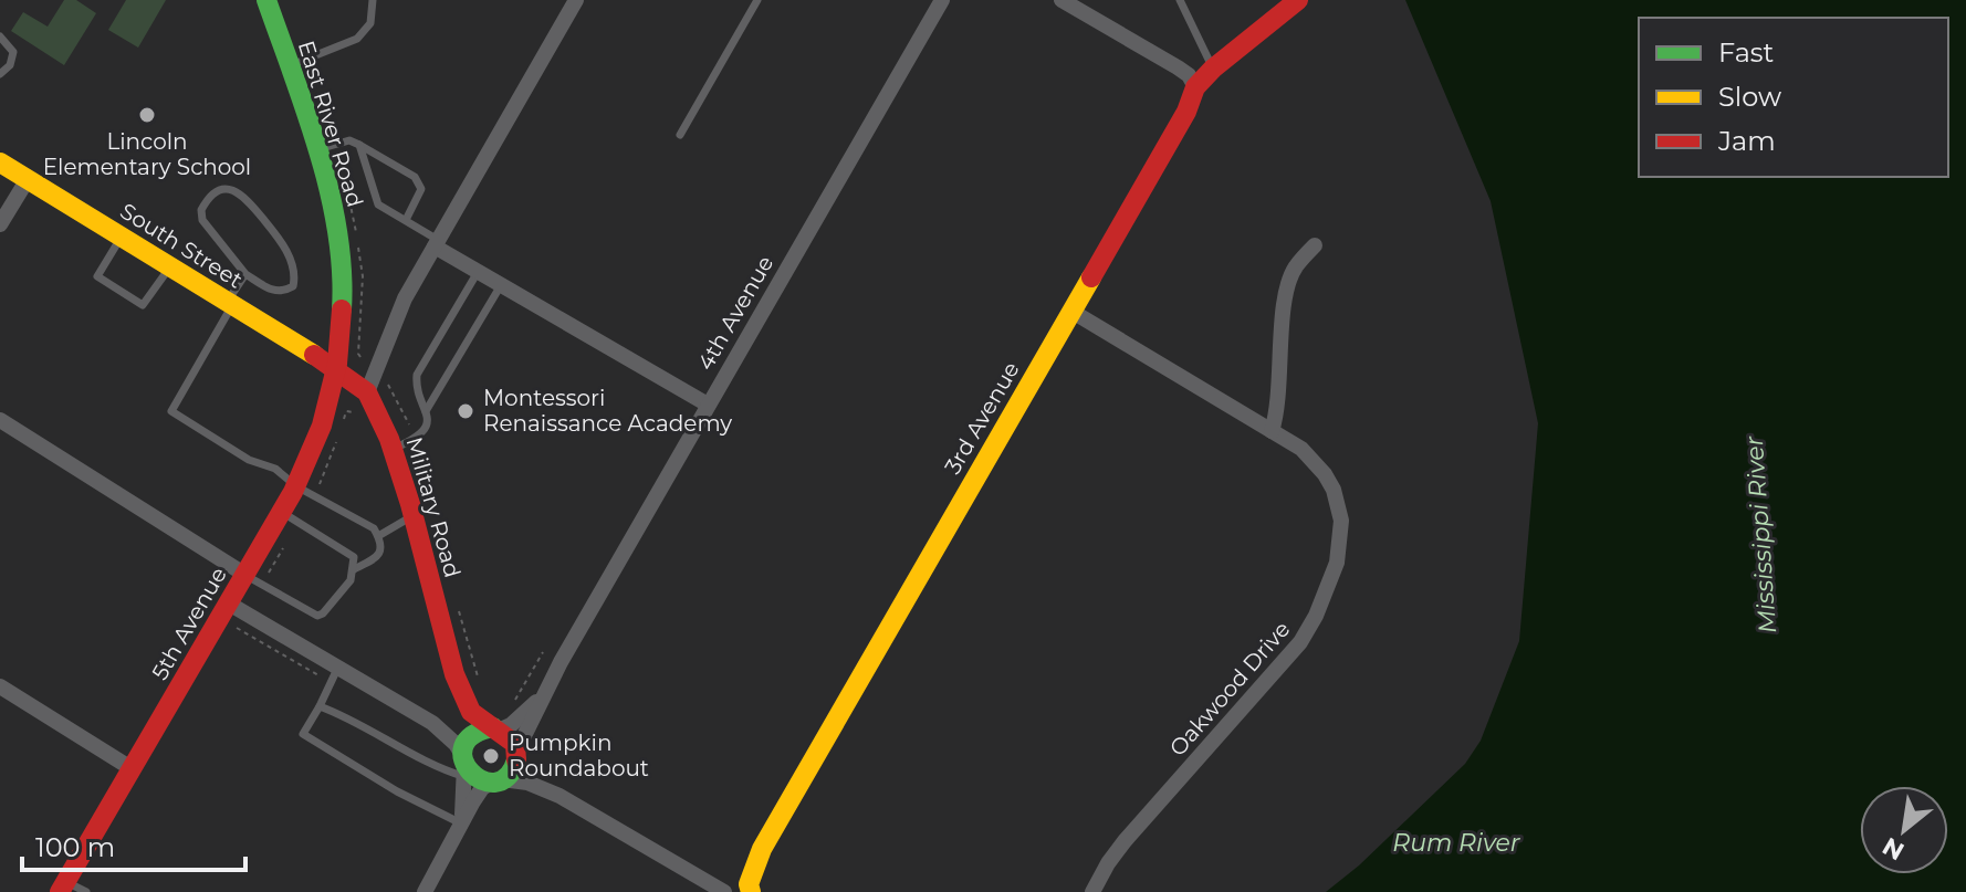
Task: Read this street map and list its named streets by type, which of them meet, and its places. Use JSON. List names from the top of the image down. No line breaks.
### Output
{"streets":{"street":["East River Road","South Street","4th Avenue","3rd Avenue","Military Road","5th Avenue","Oakwood Drive"]},"crossings":[["East River Road","South Street"],["East River Road","Military Road"],["East River Road","5th Avenue"],["South Street","Military Road"],["South Street","5th Avenue"],["4th Avenue","Military Road"],["3rd Avenue","Oakwood Drive"],["Military Road","5th Avenue"]],"water":["Mississippi River","Rum River"],"places":["Lincoln Elementary School","Montessori Renaissance Academy","Pumpkin Roundabout"],"legend":["Fast","Slow","Jam"],"scale_bar":"100 m","north":"bottom left"}
